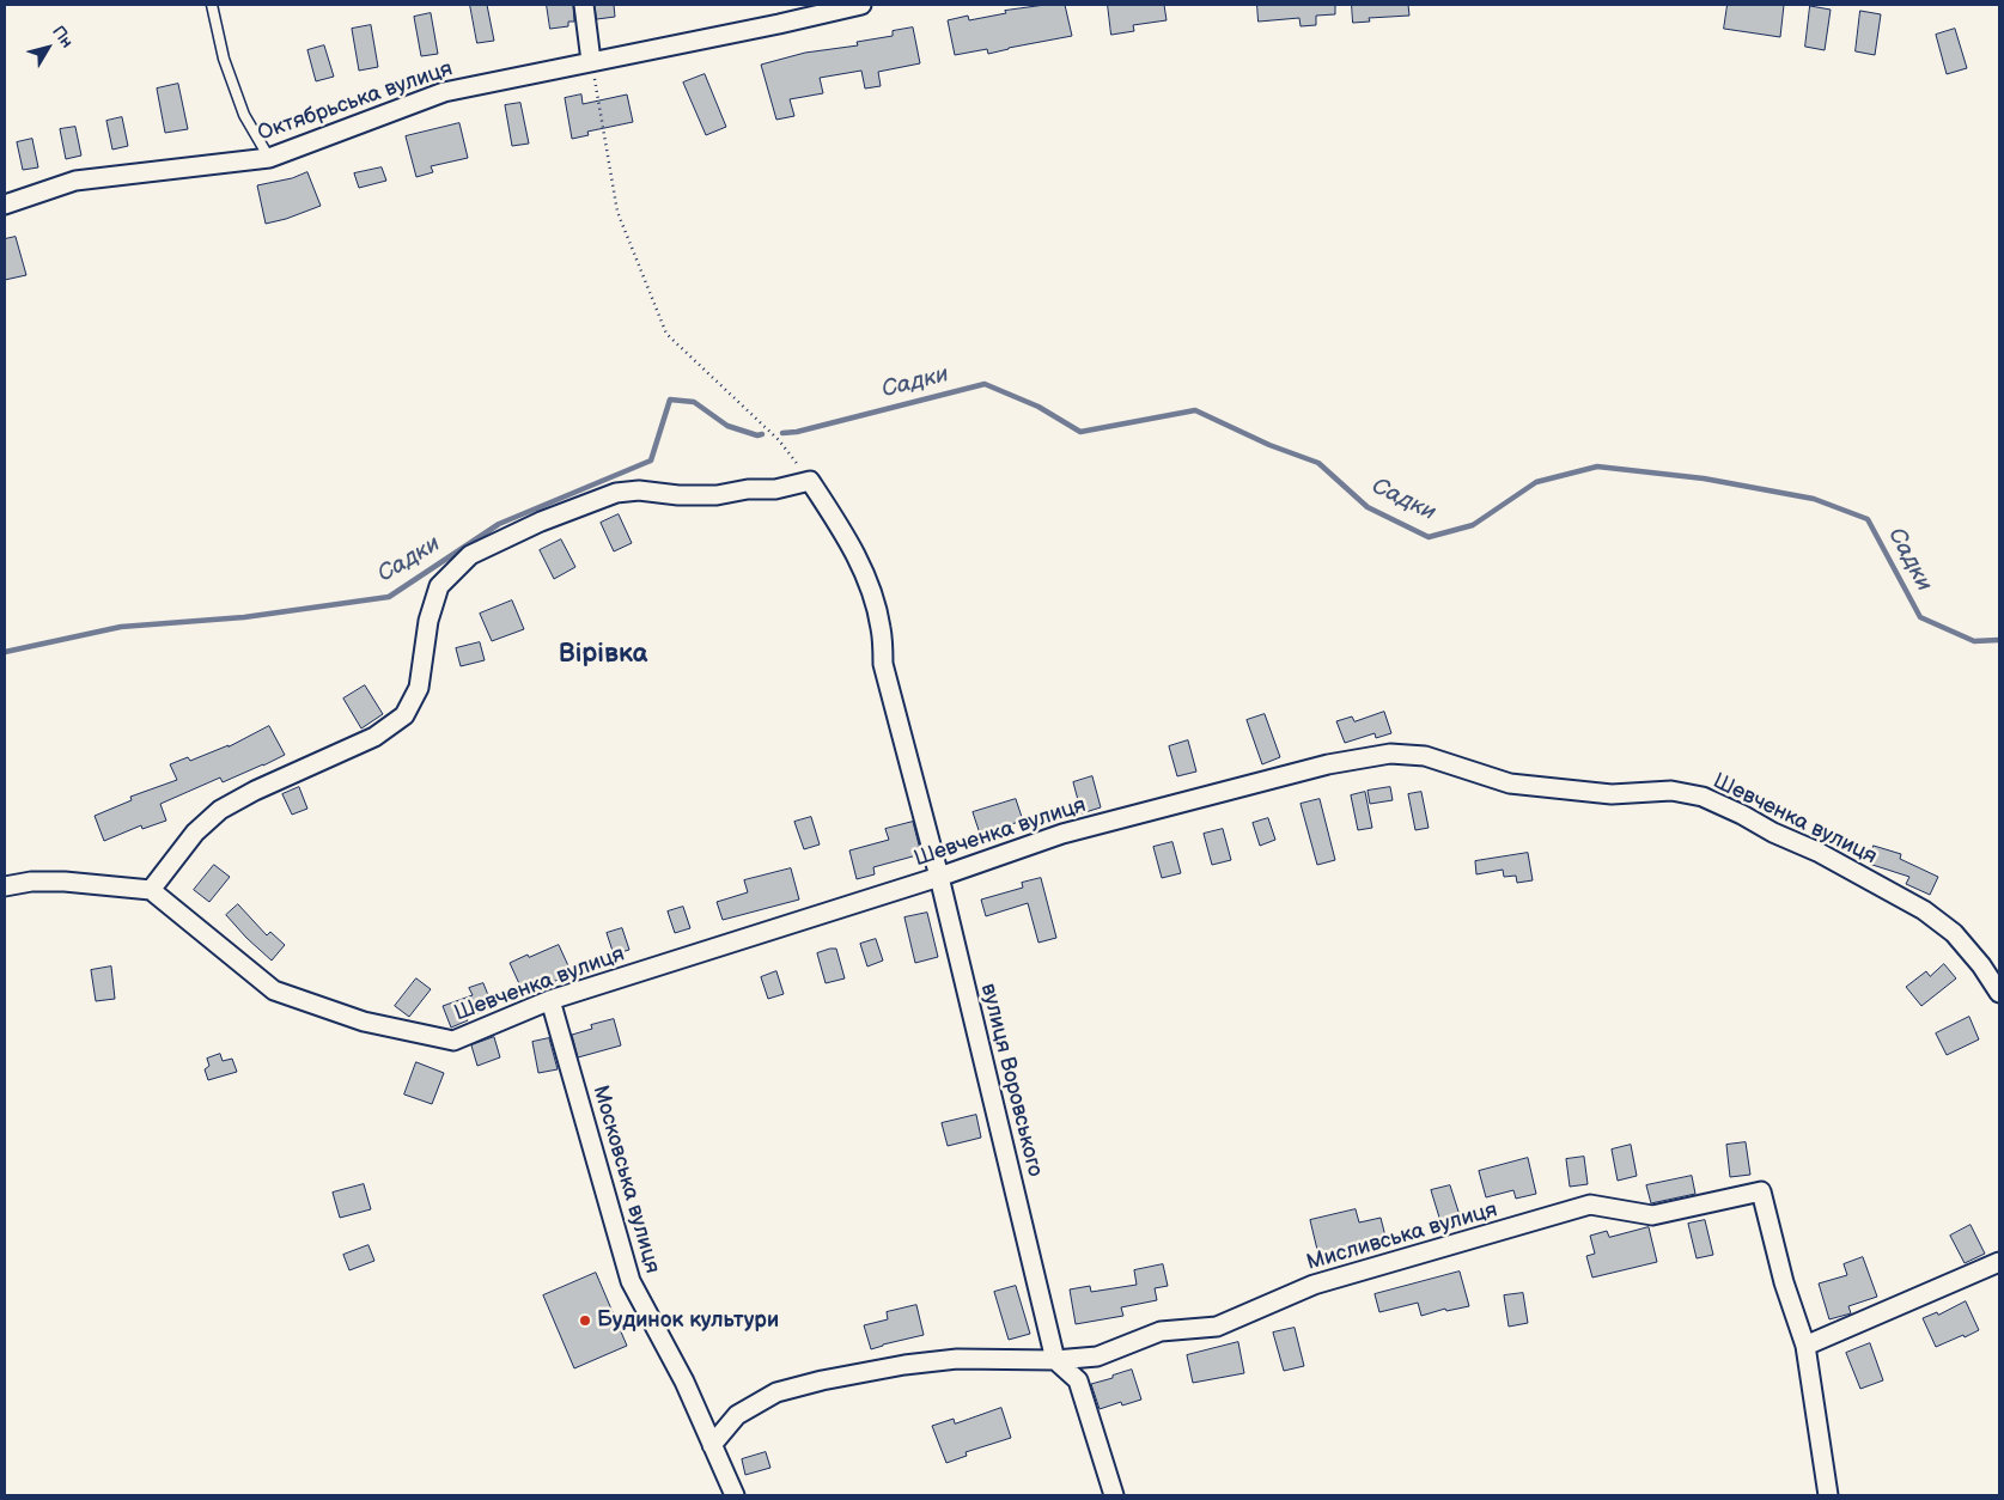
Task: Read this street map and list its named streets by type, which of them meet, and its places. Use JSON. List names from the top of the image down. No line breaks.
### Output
{"streets":{"street":["Октябрьська вулиця","Шевченка вулиця","вулиця Воровського","Московська вулиця","Мисливська вулиця"]},"crossings":[["Шевченка вулиця","вулиця Воровського"],["Шевченка вулиця","Московська вулиця"],["вулиця Воровського","Мисливська вулиця"],["Московська вулиця","Мисливська вулиця"]],"districts":["Вірівка"],"water":["Садки"],"places":["Будинок культури"],"north":"top right"}
